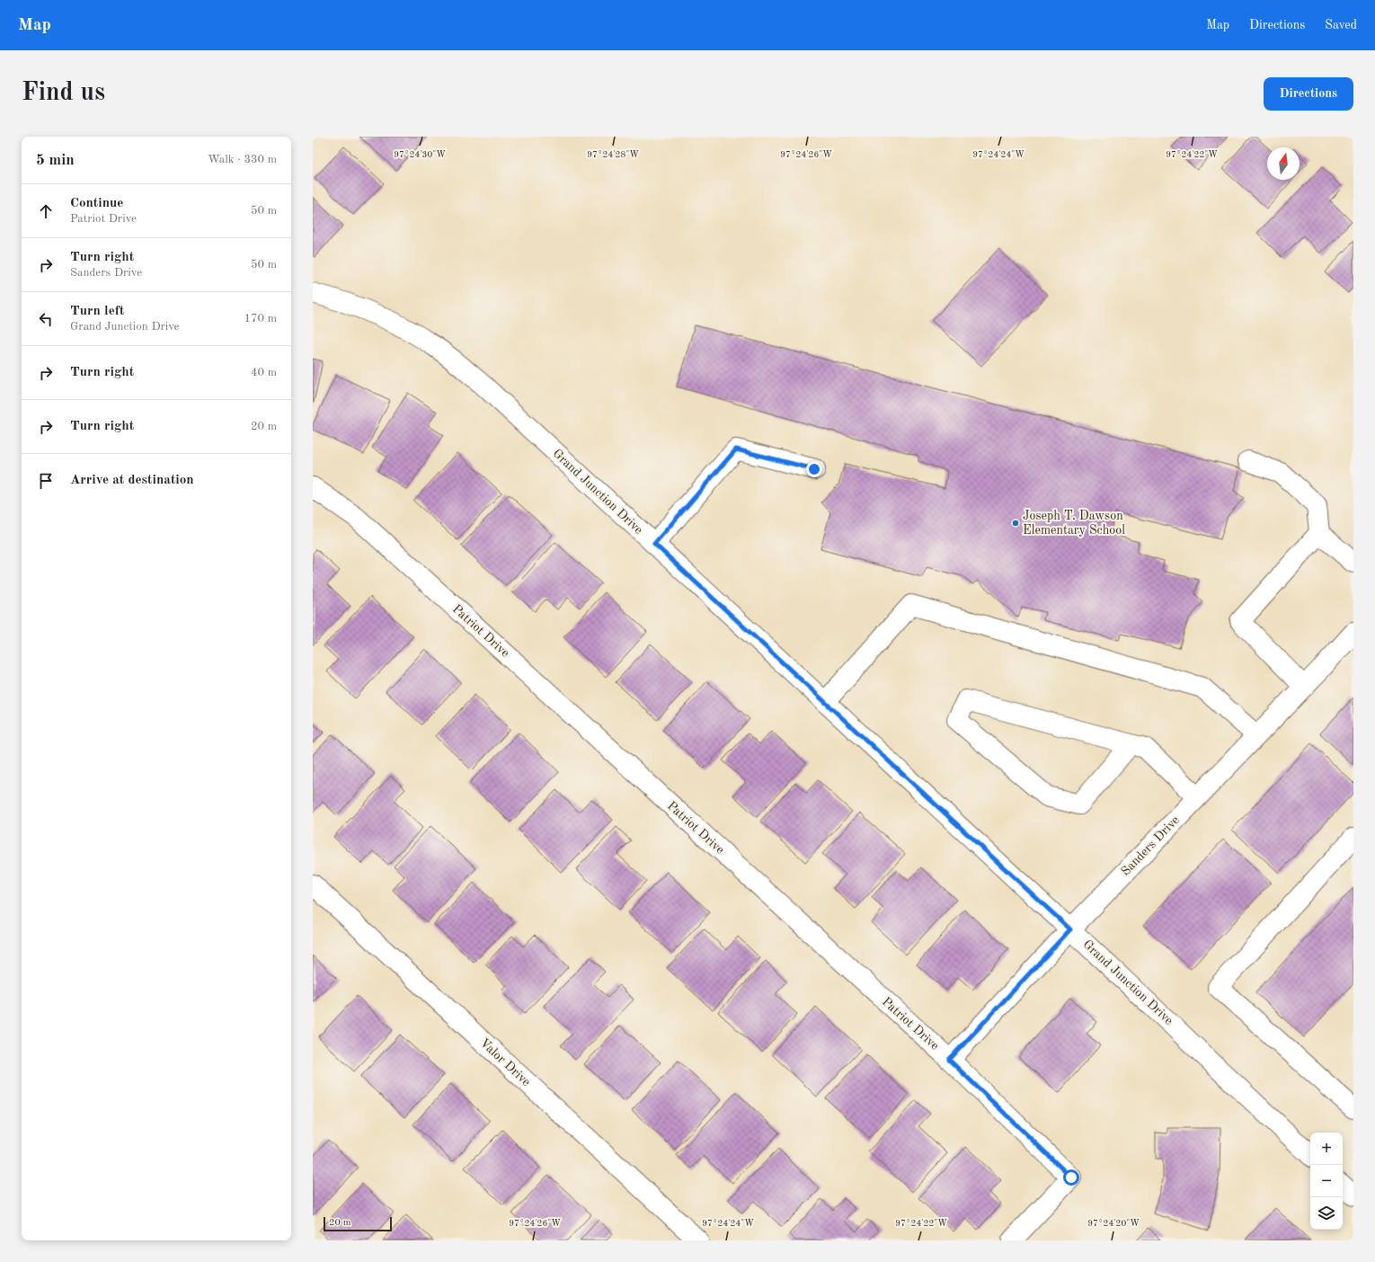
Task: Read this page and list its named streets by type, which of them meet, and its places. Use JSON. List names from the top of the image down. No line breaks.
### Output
{"streets":{"street":["Grand Junction Drive","Patriot Drive","Sanders Drive","Valor Drive"]},"crossings":[["Grand Junction Drive","Sanders Drive"],["Patriot Drive","Sanders Drive"]],"places":["Joseph T. Dawson Elementary School"],"scale_bar":"20 m","north":"top","page":{"header":"Map","nav":["Map","Directions","Saved"],"buttons":"Directions","title":"Find us","heading":["5 min","Walk · 330 m"],"list":[["Continue","Patriot Drive","50 m"],["Turn right","Sanders Drive","50 m"],["Turn left","Grand Junction Drive","170 m"],["Turn right","40 m"],["Turn right","20 m"],"Arrive at destination"],"map_buttons":["+","−"],"scale":"20 m"},"coordinates":["97°24'30\"W","97°24'28\"W","97°24'26\"W","97°24'24\"W","97°24'22\"W","97°24'20\"W"]}
